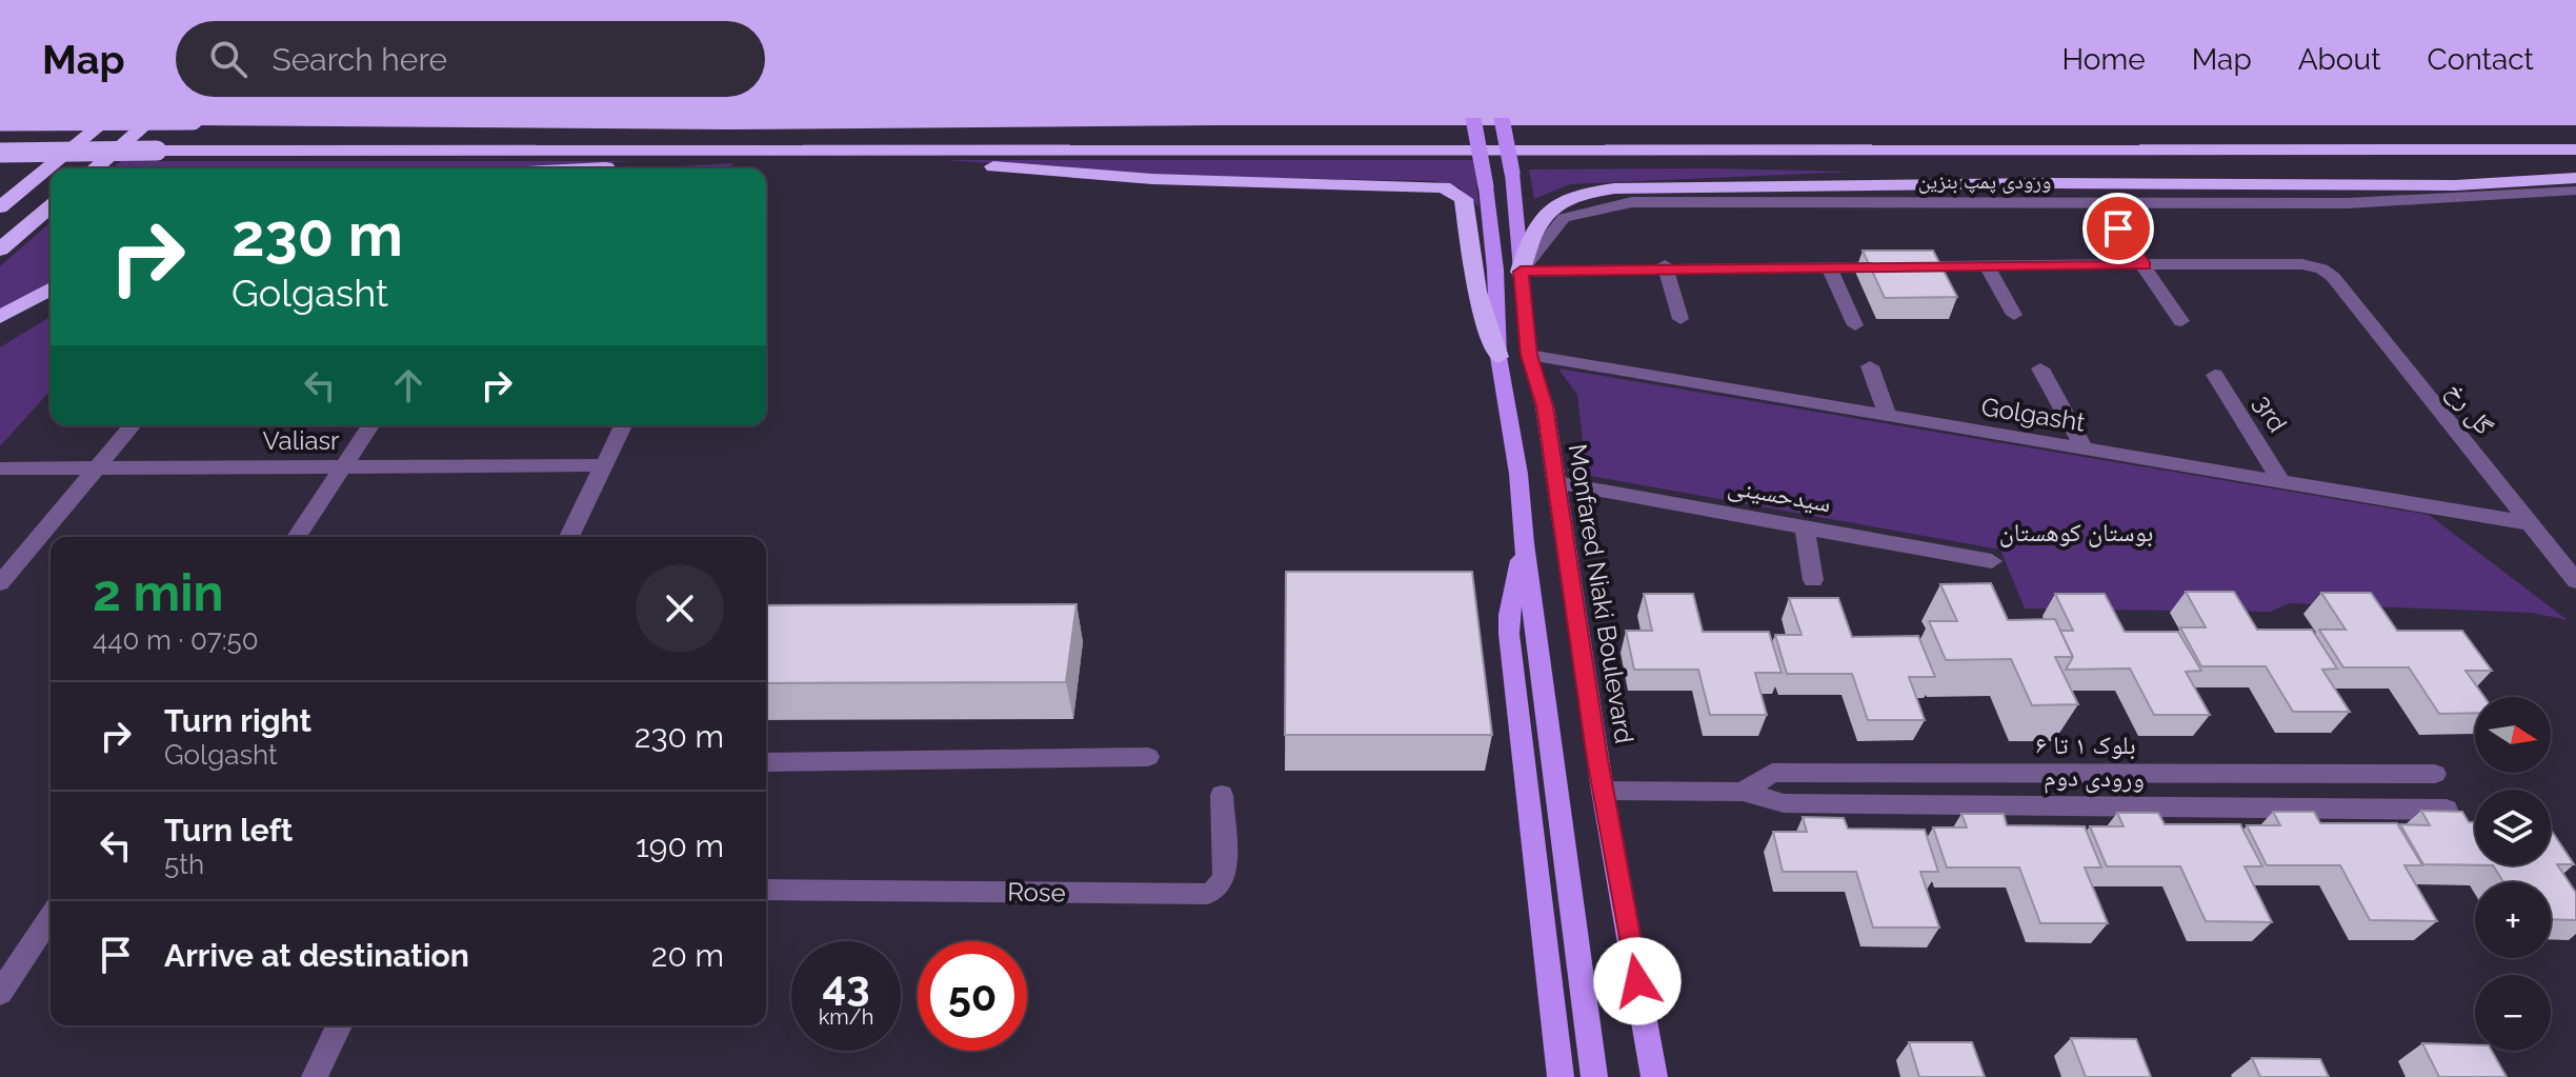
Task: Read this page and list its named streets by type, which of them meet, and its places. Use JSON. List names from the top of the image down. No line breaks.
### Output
{"streets":{"main road":["Monfared Niaki Boulevard"],"street":["ورودی پمپ بنزین","گل رخ","3rd","Golgasht","Valiasr","سیدحسینی","بلوک ۱ تا ۶","ورودی دوم","Rose"]},"crossings":[["ورودی پمپ بنزین","Monfared Niaki Boulevard"],["گل رخ","Golgasht"],["3rd","Golgasht"],["Golgasht","Monfared Niaki Boulevard"],["سیدحسینی","Monfared Niaki Boulevard"],["بلوک ۱ تا ۶","ورودی دوم"]],"parks":["بوستان کوهستان"],"north":"right","page":{"header":"Map","search":"Search here","nav":["Home","Map","About","Contact"],"turn":["230 m","Golgasht"],"heading":["2 min","440 m · 07:50"],"list":[{"name":"Turn right","note":"Golgasht","value":"230 m"},{"name":"Turn left","note":"5th","value":"190 m"},{"name":"Arrive at destination","value":"20 m"}],"map_buttons":["+","−"],"speed":"43 km/h","limit":"50"}}
